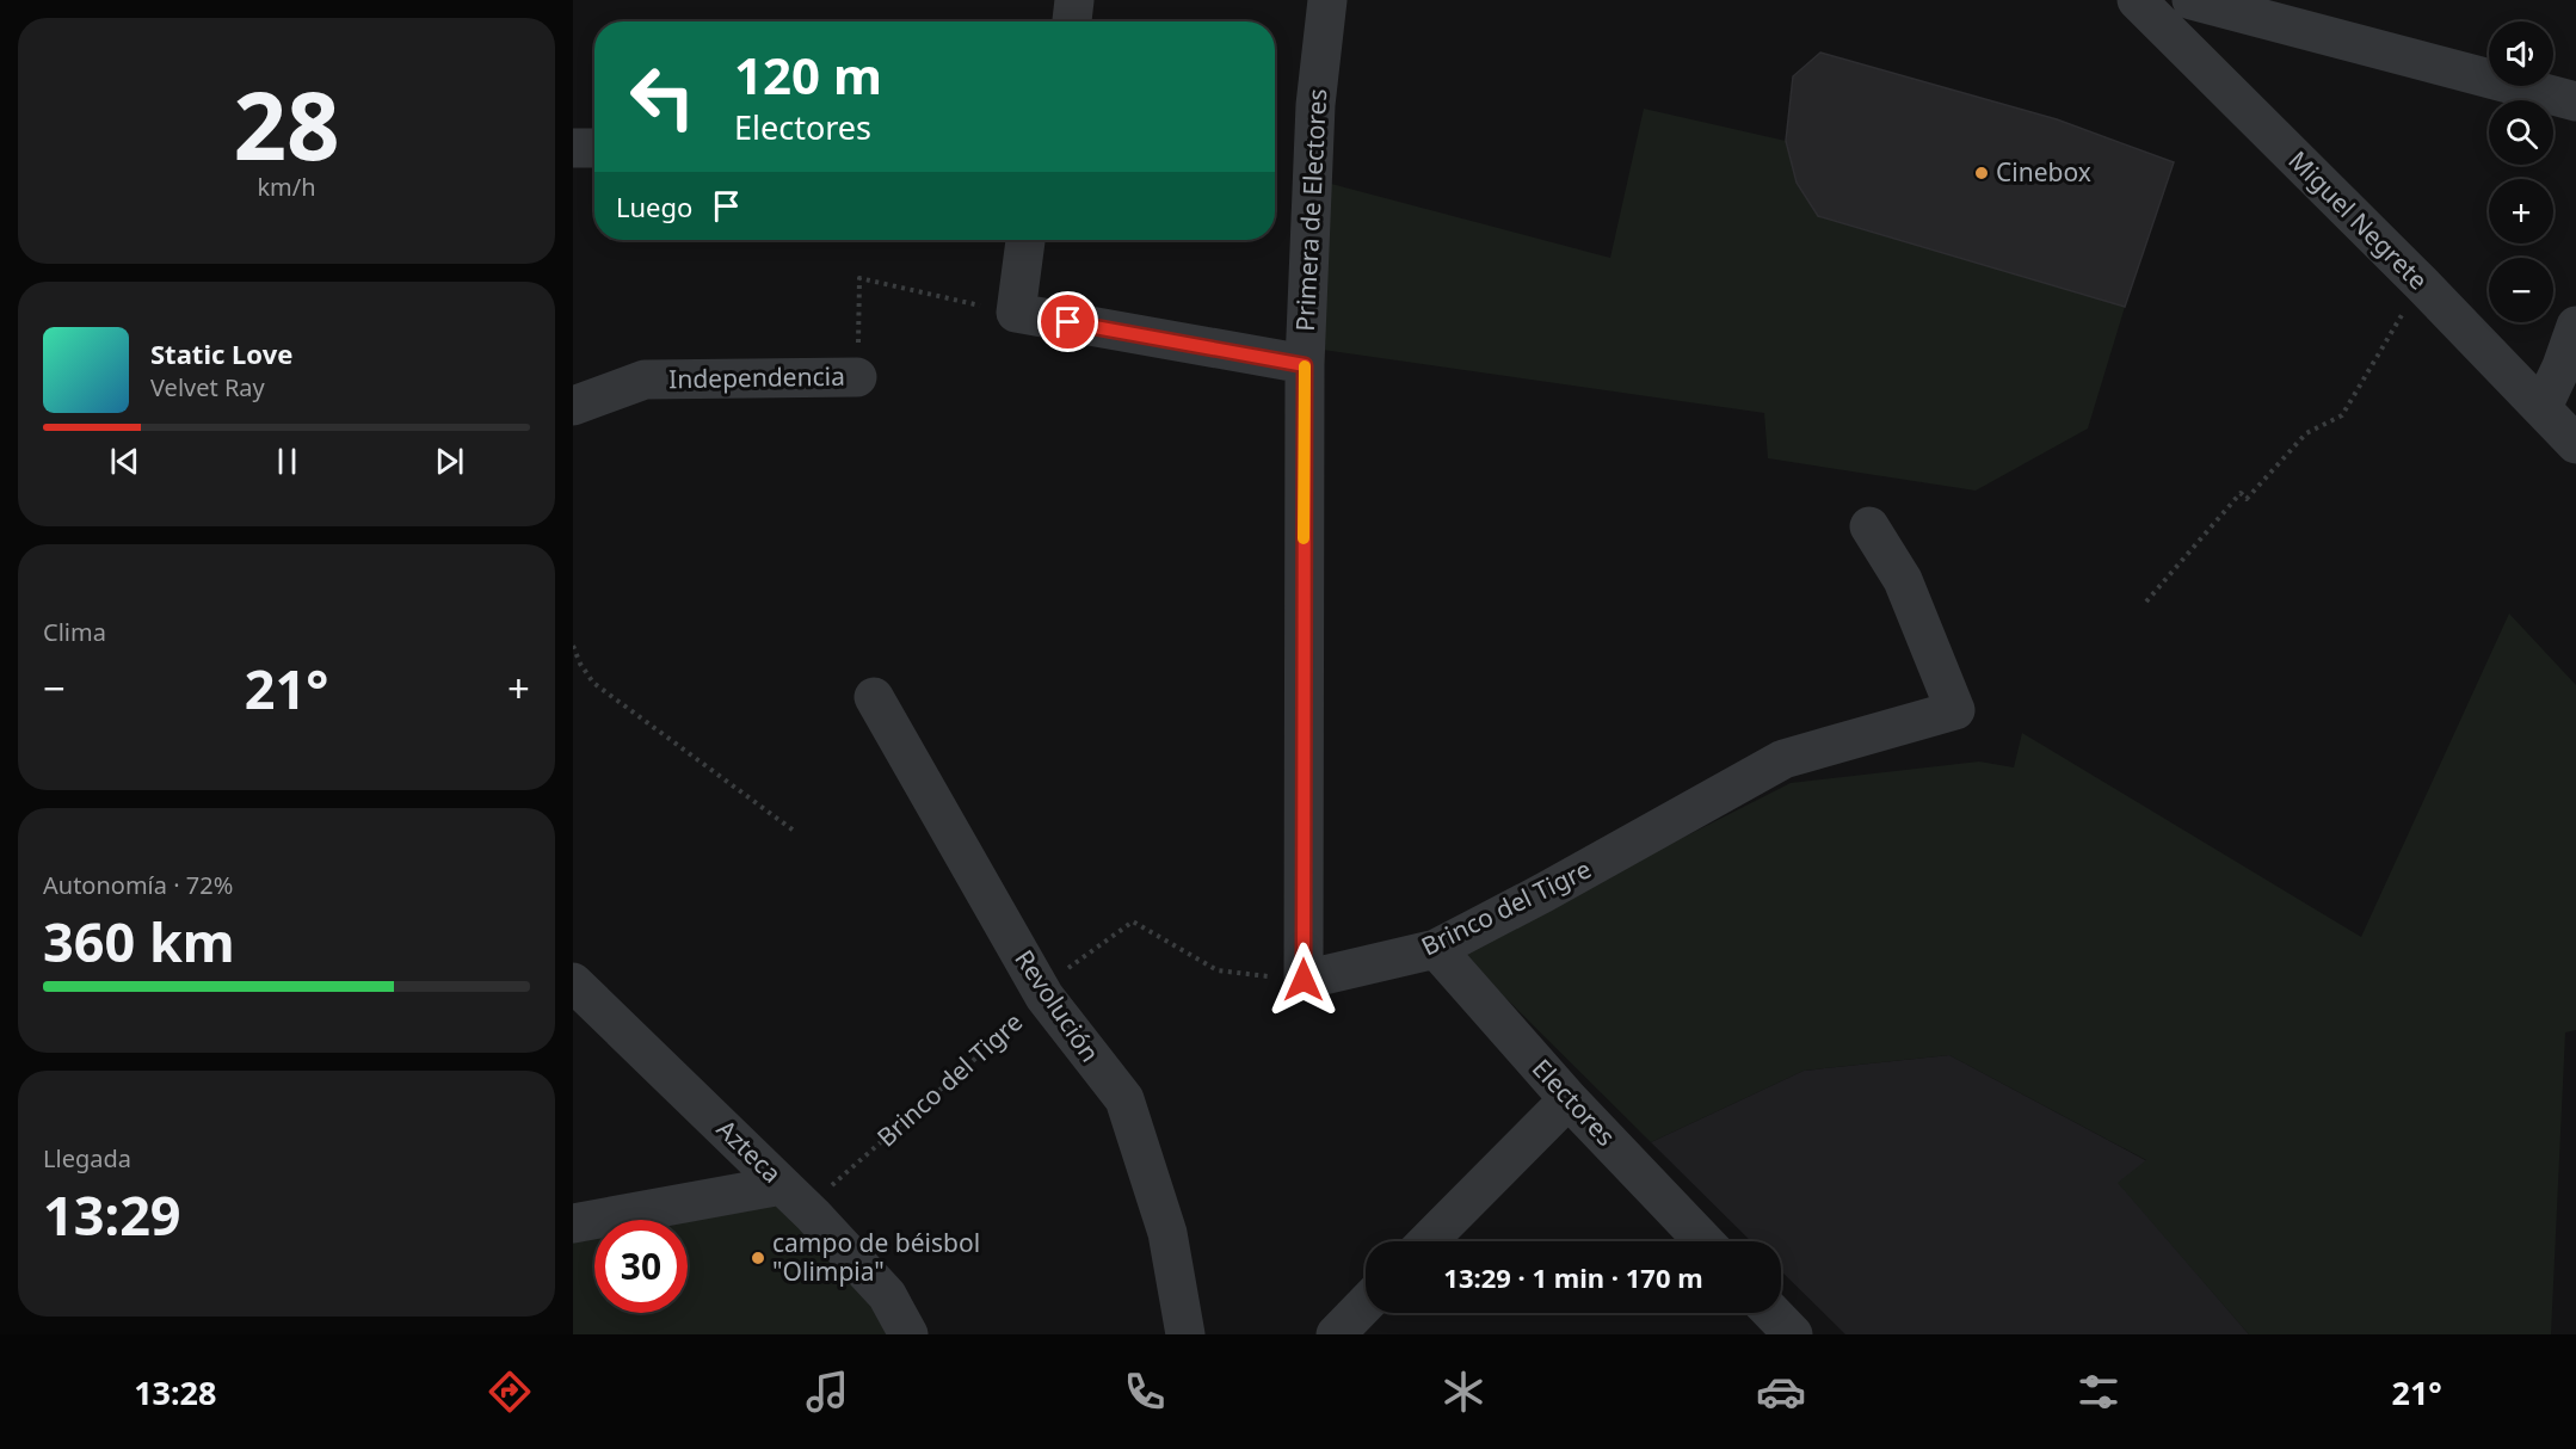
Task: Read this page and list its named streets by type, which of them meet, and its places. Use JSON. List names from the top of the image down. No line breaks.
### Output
{"streets":{"street":["Primera de Electores","Miguel Negrete","Independencia","Brinco del Tigre","Revolución","Electores","Azteca"]},"crossings":[["Primera de Electores","Brinco del Tigre"],["Brinco del Tigre","Revolución"],["Brinco del Tigre","Electores"],["Brinco del Tigre","Azteca"]],"places":["Cinebox","campo de béisbol \"Olimpia\""],"page":{"tile":[["28","km/h"],"Clima",["Autonomía · 72%","360 km"],["Llegada","13:29"]],"map_buttons":["+","−"],"turn":["120 m","Electores"],"then":"Luego","song":["Static Love","Velvet Ray"],"heat":["−","21°","+"],"limit":"30","trip":"13:29 · 1 min · 170 m","tabs":["13:28","21°"]}}
